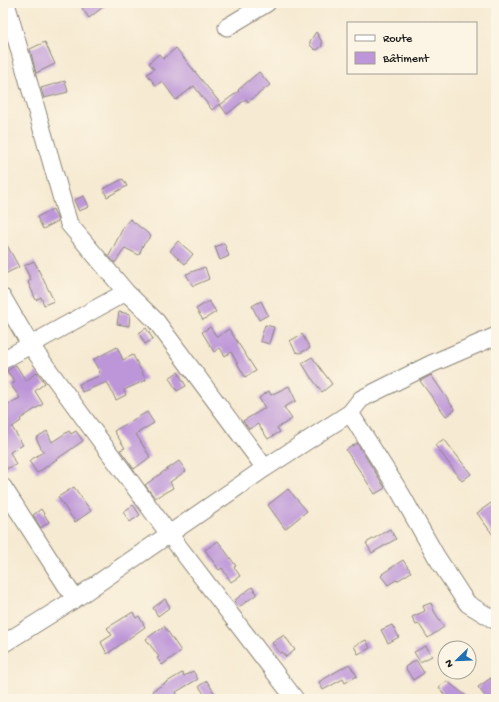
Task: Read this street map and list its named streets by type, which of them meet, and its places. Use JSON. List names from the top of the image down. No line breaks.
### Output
{"legend":["Route","Bâtiment"],"north":"bottom left"}
